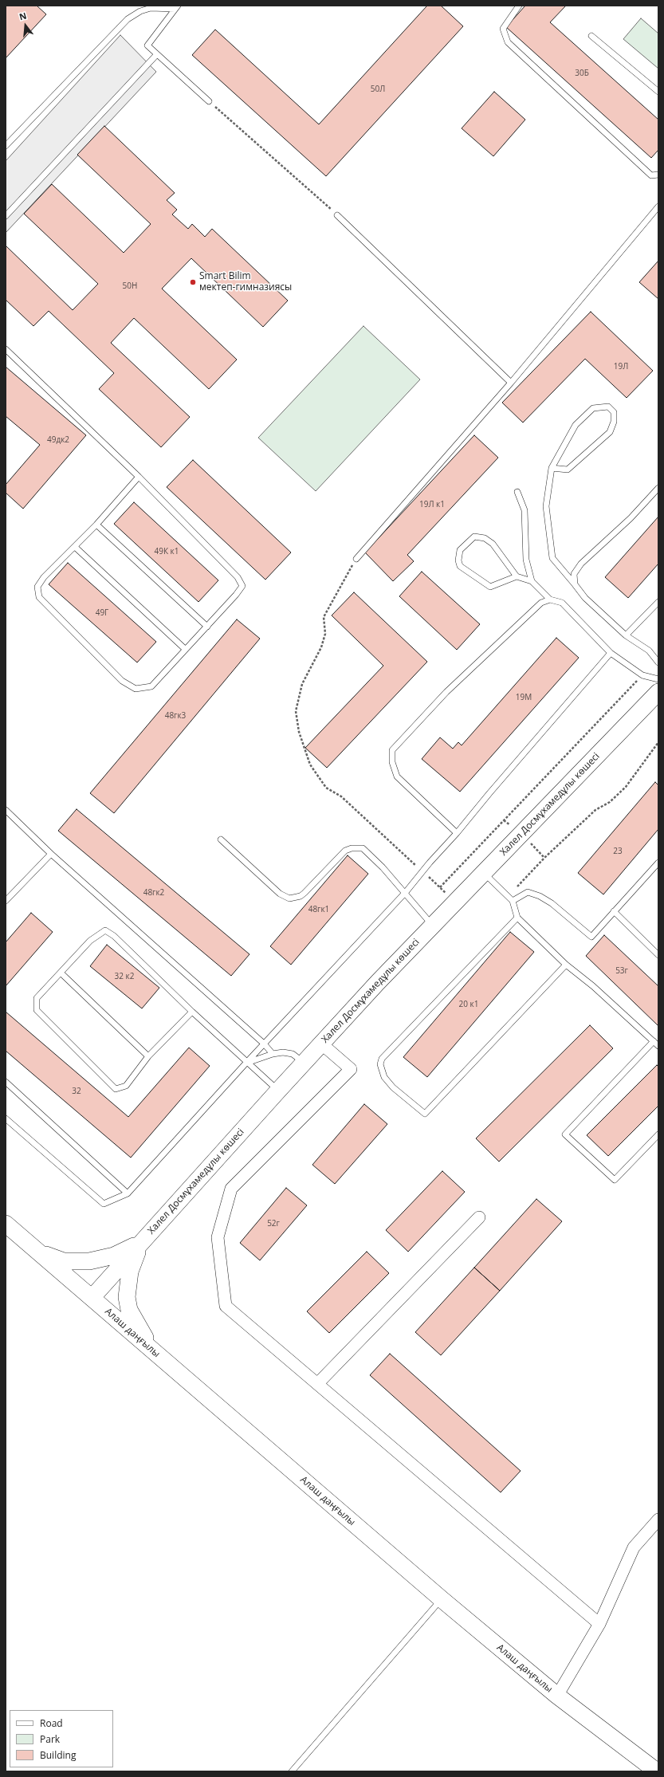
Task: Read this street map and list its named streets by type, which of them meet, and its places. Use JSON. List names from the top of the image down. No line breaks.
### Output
{"streets":{"main road":["Халел Досмұхамедұлы көшесі","Алаш даңғылы"]},"crossings":[["Халел Досмұхамедұлы көшесі","Алаш даңғылы"]],"places":["Smart Bilim мектеп-гимназиясы"],"house_numbers":["30Б","50Л","50Н","19Л","49дк2","19Л к1","49К к1","49Г","19М","48гк3","23","48гк2","48гк1","53г","32 к2","20 к1","32","52г"],"legend":["Road","Park","Building"],"north":"top"}
